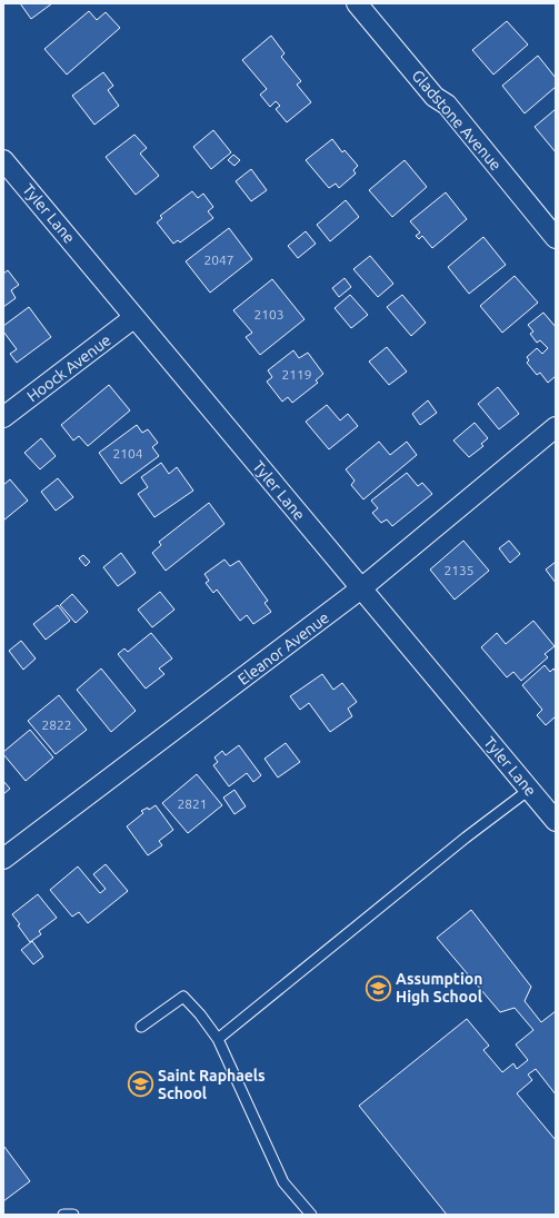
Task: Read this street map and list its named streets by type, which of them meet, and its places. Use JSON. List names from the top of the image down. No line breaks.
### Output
{"streets":{"street":["Gladstone Avenue","Tyler Lane","Hoock Avenue","Eleanor Avenue"]},"crossings":[["Tyler Lane","Hoock Avenue"],["Tyler Lane","Eleanor Avenue"]],"places":{"school or university":["Assumption High School","Saint Raphaels School"]},"house_numbers":["2047","2103","2119","2104","2135","2822","2821"]}
